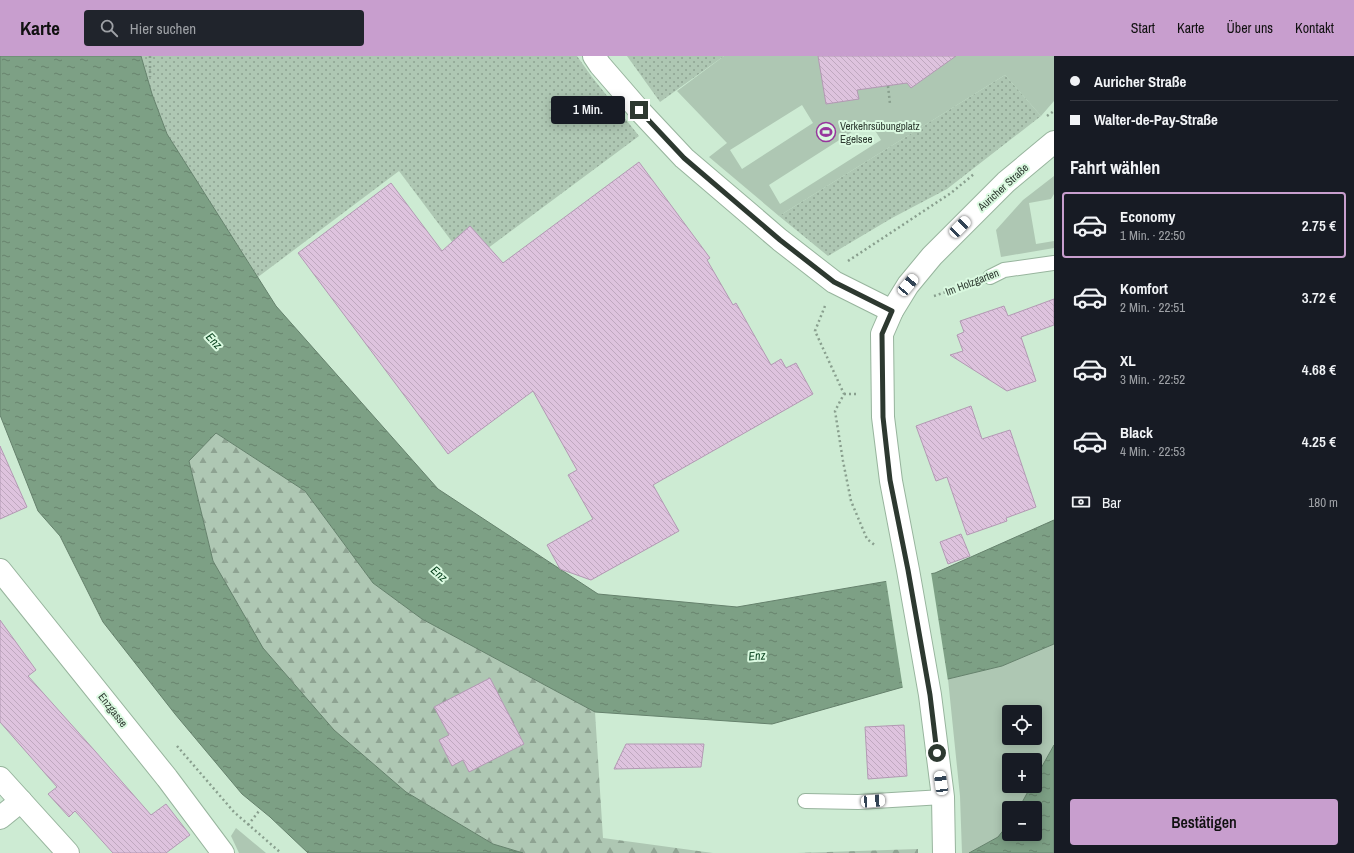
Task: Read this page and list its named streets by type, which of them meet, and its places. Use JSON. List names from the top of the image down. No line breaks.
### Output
{"streets":{"street":["Auricher Straße","Enzgasse"],"lane":["Im Holzgarten"]},"water":["Enz"],"places":{"sports":["Verkehrsübungplatz Egelsee"]},"page":{"header":"Karte","search":"Hier suchen","nav":["Start","Karte","Über uns","Kontakt"],"banner":["Auricher Straße","Walter-de-Pay-Straße"],"bubble":"1 Min.","heading":"Fahrt wählen","list":[{"name":"Economy","note":"1 Min. · 22:50","value":"2.75 €"},{"name":"Komfort","note":"2 Min. · 22:51","value":"3.72 €"},{"name":"XL","note":"3 Min. · 22:52","value":"4.68 €"},{"name":"Black","note":"4 Min. · 22:53","value":"4.25 €"}],"pay":["Bar","180 m"],"map_buttons":["+","−"],"buttons":"Bestätigen"}}
